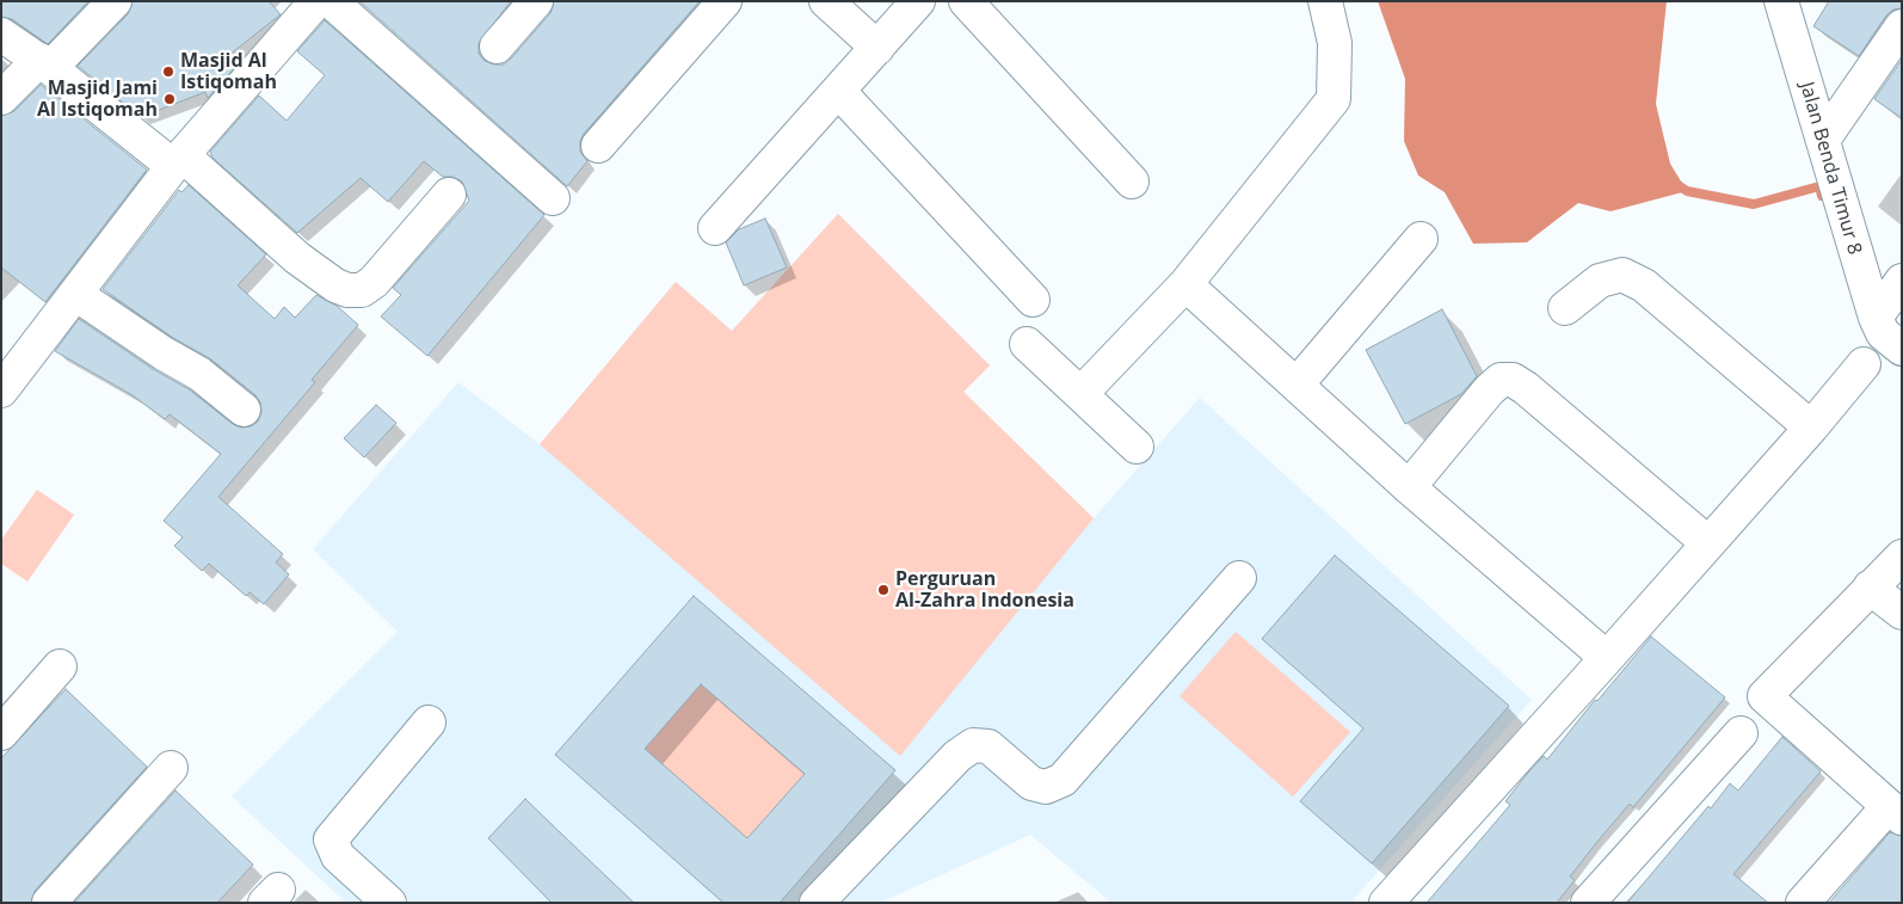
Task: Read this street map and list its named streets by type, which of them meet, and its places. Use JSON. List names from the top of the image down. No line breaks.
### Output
{"streets":{"street":["Jalan Benda Timur 8"]},"places":["Masjid Al Istiqomah","Masjid Jami Al Istiqomah","Perguruan Al-Zahra Indonesia"]}
